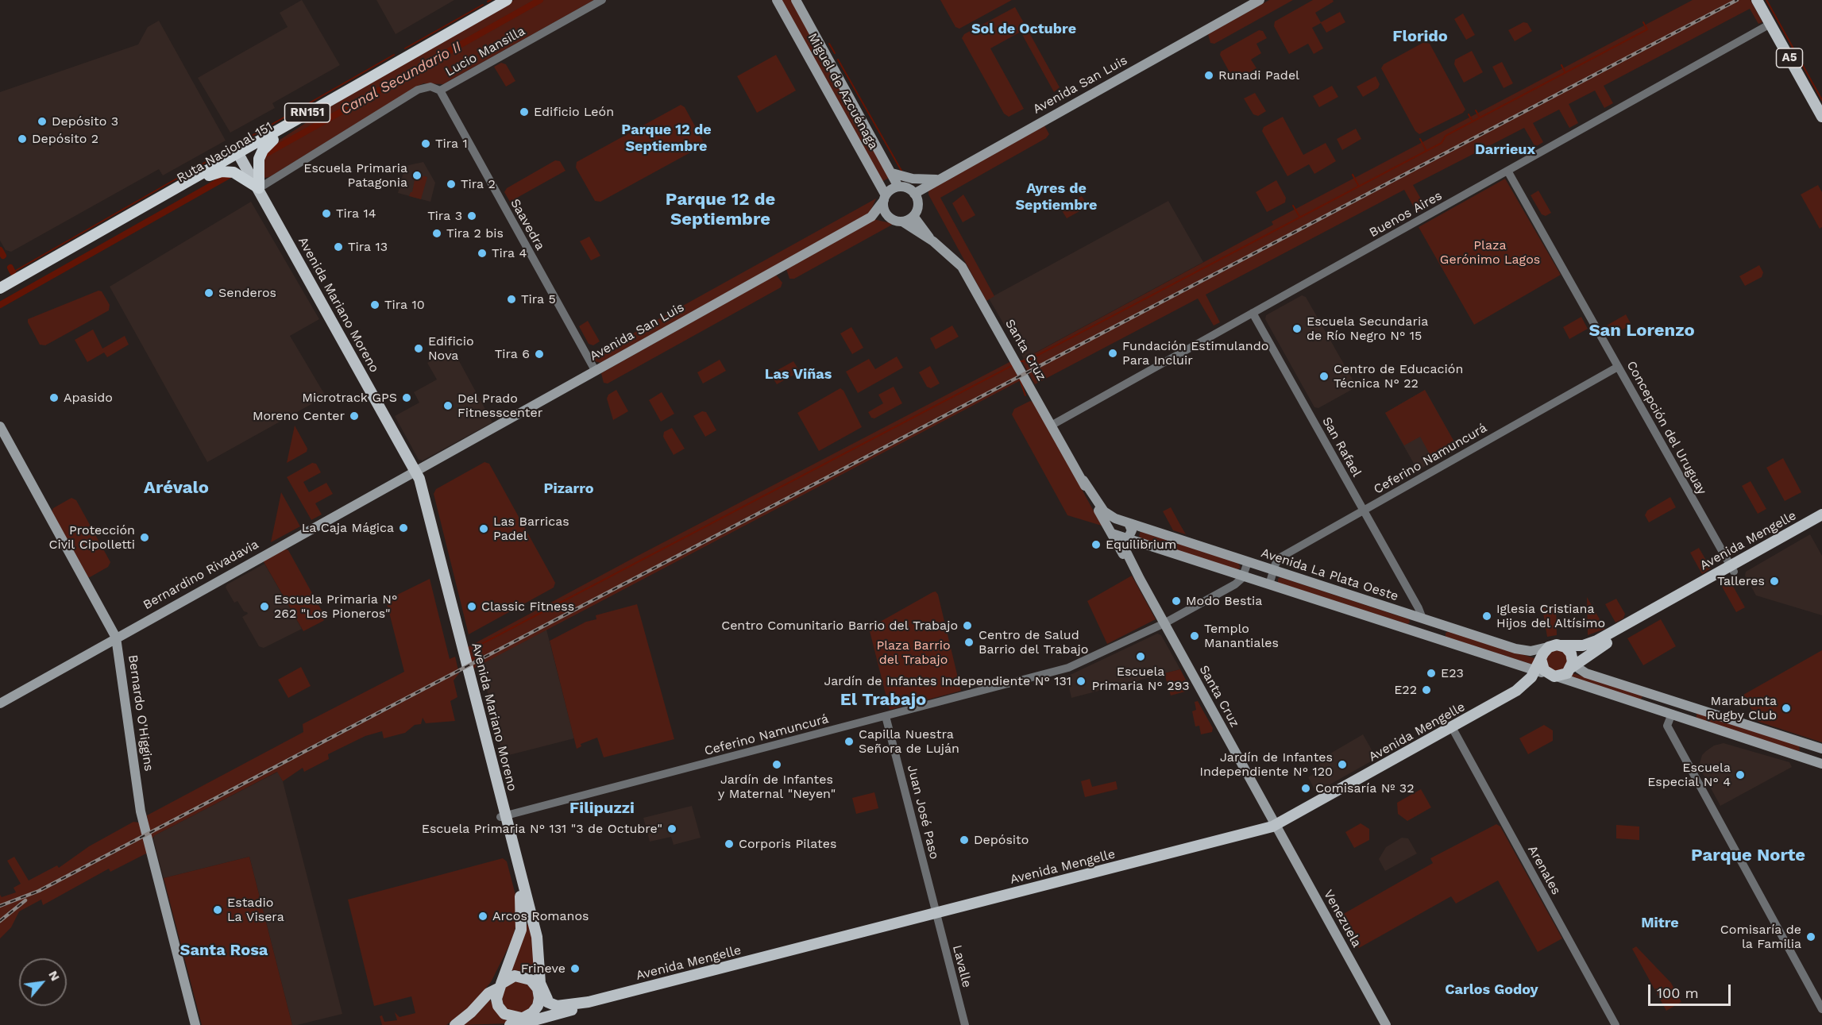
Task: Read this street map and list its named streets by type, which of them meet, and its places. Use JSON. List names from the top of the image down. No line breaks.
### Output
{"streets":{"highway":["RN151","Ruta Nacional 151"],"main road":["A5","Avenida San Luis","Miguel de Azcuénaga","Avenida Mariano Moreno","Santa Cruz","Avenida Mengelle","Bernardino Rivadavia","Avenida La Plata Oeste","Bernardo O'Higgins","Venezuela"],"street":["Lucio Mansilla","Buenos Aires","Saavedra","Concepción del Uruguay","San Rafael","Ceferino Namuncurá","Juan José Paso","Arenales","Lavalle"]},"crossings":[["Lucio Mansilla","Saavedra"],["Lucio Mansilla","Avenida Mariano Moreno"],["A5","Buenos Aires"],["Avenida San Luis","Miguel de Azcuénaga"],["Avenida San Luis","Saavedra"],["Avenida San Luis","Avenida Mariano Moreno"],["Avenida San Luis","Santa Cruz"],["Avenida San Luis","Bernardino Rivadavia"],["Miguel de Azcuénaga","Santa Cruz"],["Ruta Nacional 151","Avenida Mariano Moreno"],["Buenos Aires","Santa Cruz"],["Buenos Aires","Concepción del Uruguay"],["Buenos Aires","San Rafael"],["Avenida Mariano Moreno","Ceferino Namuncurá"],["Avenida Mariano Moreno","Avenida Mengelle"],["Avenida Mariano Moreno","Bernardino Rivadavia"],["Santa Cruz","Ceferino Namuncurá"],["Santa Cruz","Avenida Mengelle"],["Santa Cruz","Avenida La Plata Oeste"],["Santa Cruz","Venezuela"],["Concepción del Uruguay","Ceferino Namuncurá"],["Concepción del Uruguay","Avenida Mengelle"],["San Rafael","Ceferino Namuncurá"],["San Rafael","Avenida La Plata Oeste"],["Ceferino Namuncurá","Avenida La Plata Oeste"],["Ceferino Namuncurá","Juan José Paso"],["Avenida Mengelle","Avenida La Plata Oeste"],["Avenida Mengelle","Juan José Paso"],["Avenida Mengelle","Arenales"],["Avenida Mengelle","Venezuela"],["Avenida Mengelle","Lavalle"],["Bernardino Rivadavia","Bernardo O'Higgins"],["Juan José Paso","Lavalle"]],"districts":["Sol de Octubre","Florido","Parque 12 de Septiembre","Darrieux","Ayres de Septiembre","Parque 12 de Septiembre","San Lorenzo","Las Viñas","Arévalo","Pizarro","El Trabajo","Filipuzzi","Parque Norte","Mitre","Santa Rosa","Carlos Godoy"],"water":["Canal Secundario II"],"parks":["Plaza Gerónimo Lagos","Plaza Barrio del Trabajo"],"places":["Runadi Padel","Edificio León","Depósito 3","Depósito 2","Tira 1","Escuela Primaria Patagonia","Tira 2","Tira 14","Tira 3","Tira 2 bis","Tira 13","Tira 4","Senderos","Tira 5","Tira 10","Escuela Secundaria de Río Negro N° 15","Edificio Nova","Fundación Estimulando Para Incluir","Tira 6","Centro de Educación Técnica N° 22","Apasido","Microtrack GPS","Del Prado Fitnesscenter","Moreno Center","La Caja Mágica","Las Barricas Padel","Protección Civil Cipolletti","Equilibrium","Talleres","Modo Bestia","Escuela Primaria N° 262 \"Los Pioneros\"","Classic Fitness","Iglesia Cristiana Hijos del Altísimo","Centro Comunitario Barrio del Trabajo","Templo Manantiales","Centro de Salud Barrio del Trabajo","Escuela Primaria N° 293","E23","Jardín de Infantes Independiente N° 131","E22","Marabunta Rugby Club","Capilla Nuestra Señora de Luján","Jardín de Infantes y Maternal \"Neyen\"","Jardín de Infantes Independiente N° 120","Escuela Especial N° 4","Comisaría Nº 32","Escuela Primaria N° 131 \"3 de Octubre\"","Depósito","Corporis Pilates","Estadio La Visera","Arcos Romanos","Comisaría de la Familia","Frineve"],"scale_bar":"100 m","north":"top right"}
